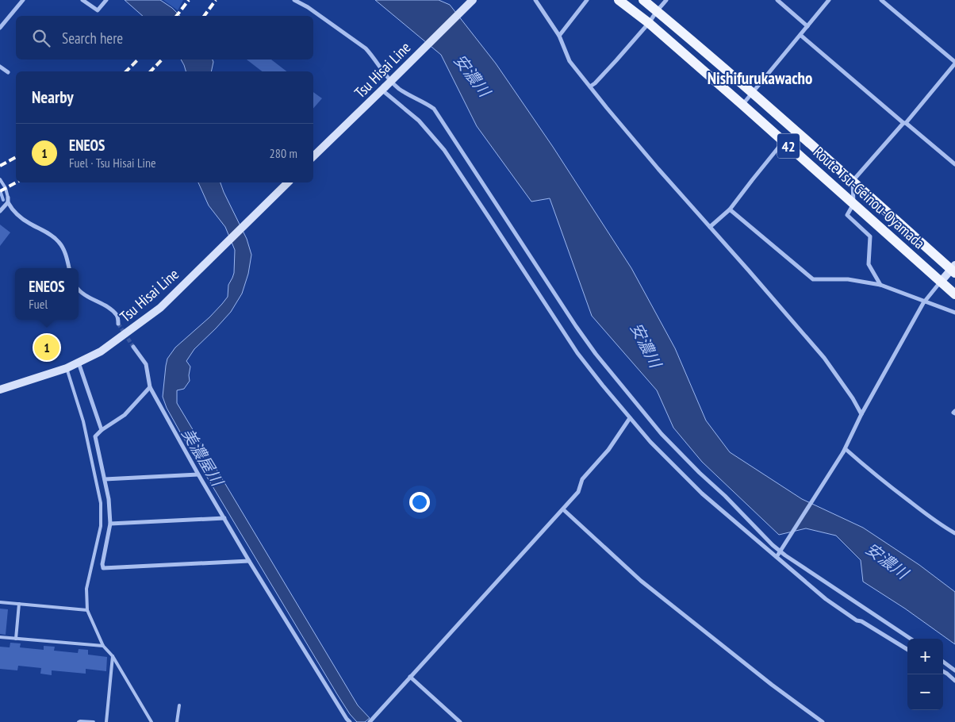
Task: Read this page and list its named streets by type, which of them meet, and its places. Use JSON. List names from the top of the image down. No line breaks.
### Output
{"streets":{"main road":["Tsu Hisai Line","42","Route Tsu-Geinou-Oyamada"]},"districts":["Nishifurukawacho"],"water":["安濃川","美濃屋川"],"page":{"search":"Search here","heading":"Nearby","list":[{"mark":"1","name":"ENEOS","note":"Fuel · Tsu Hisai Line","value":"280 m"}],"popup":["ENEOS","Fuel"],"pins":"1","map_buttons":["+","−"]}}
